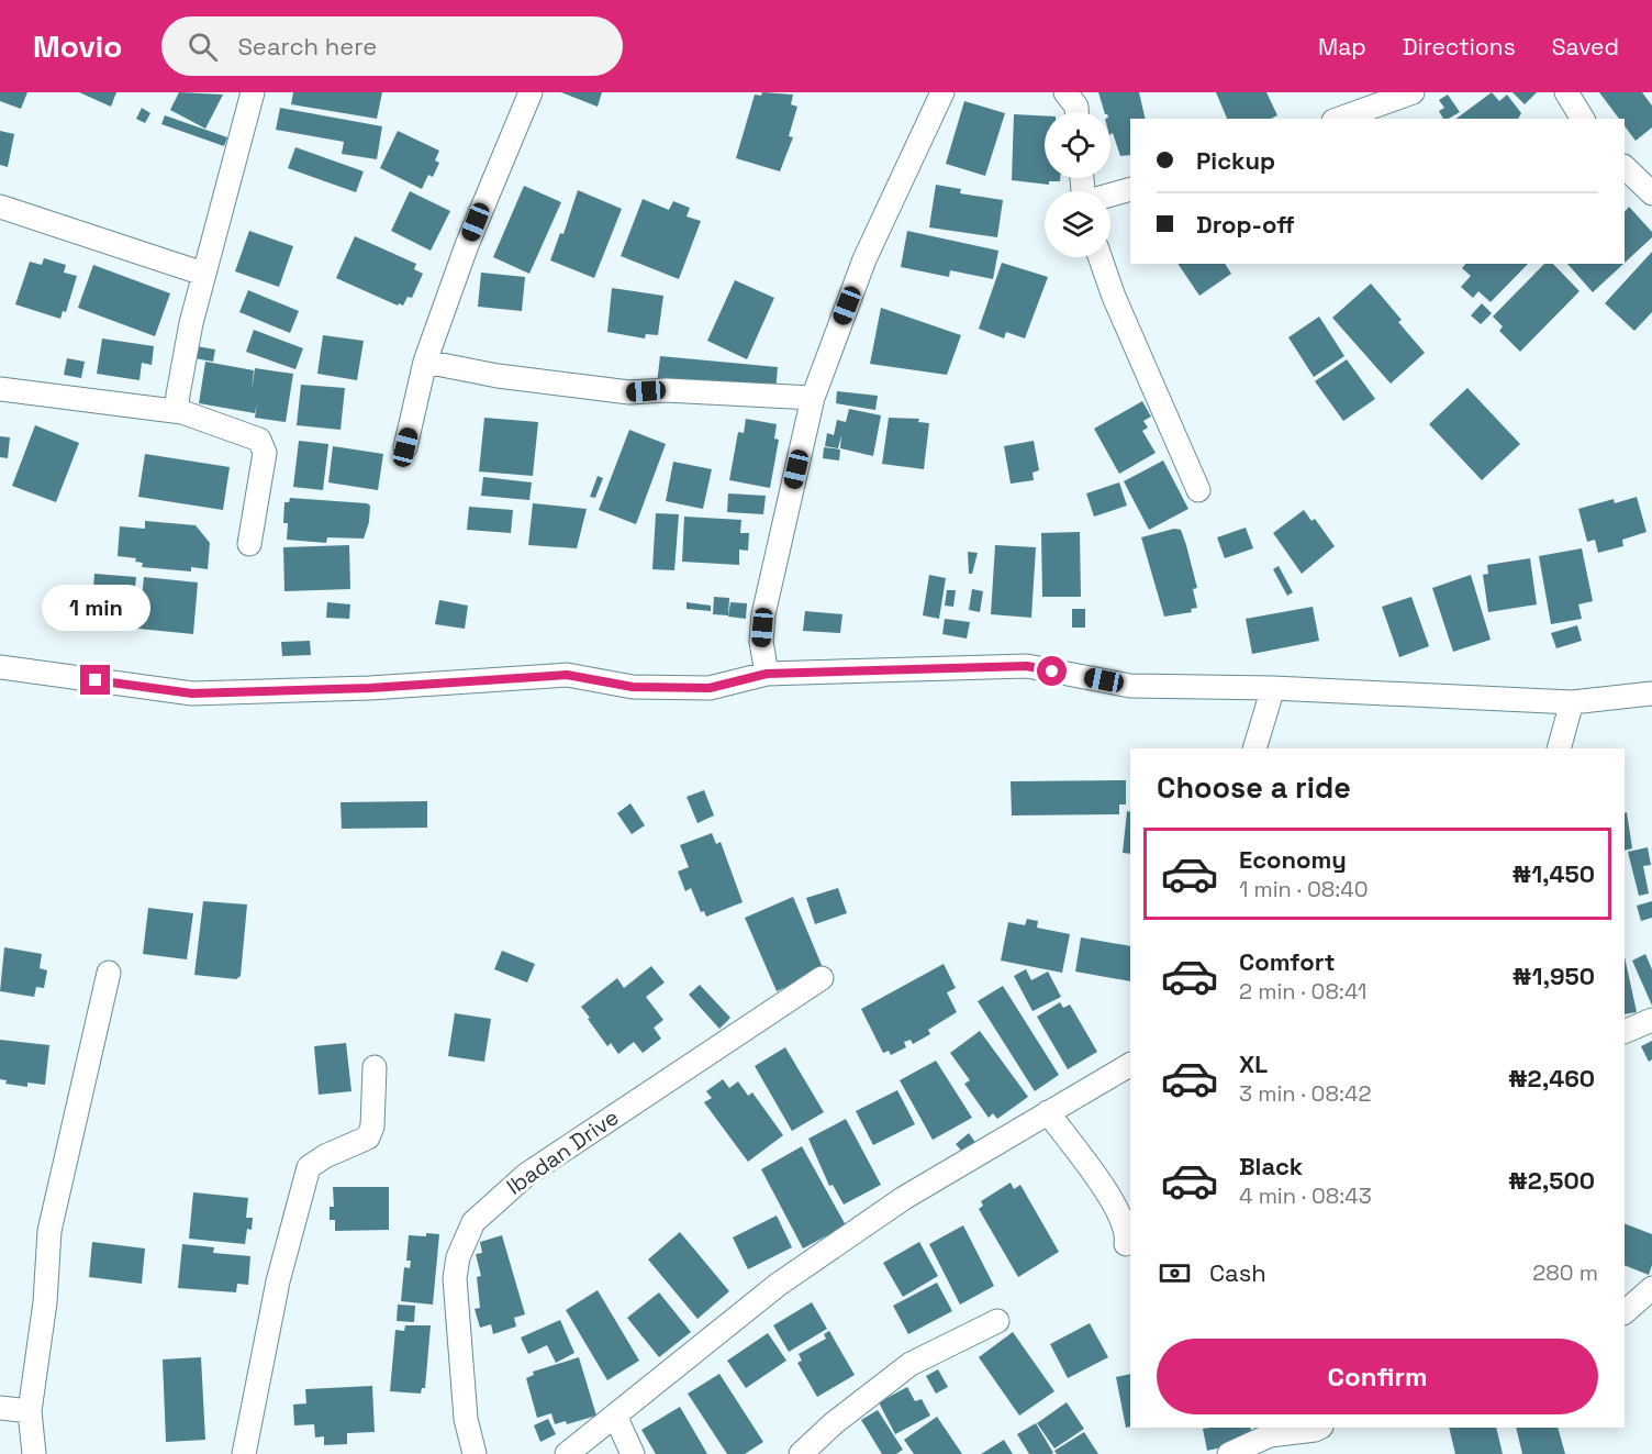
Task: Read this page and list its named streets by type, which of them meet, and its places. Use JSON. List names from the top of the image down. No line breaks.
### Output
{"streets":{"street":["Ibadan Drive"]},"page":{"header":"Movio","search":"Search here","nav":["Map","Directions","Saved"],"banner":["Pickup","Drop-off"],"bubble":"1 min","heading":"Choose a ride","list":[{"name":"Economy","note":"1 min · 08:40","value":"₦1,450"},{"name":"Comfort","note":"2 min · 08:41","value":"₦1,950"},{"name":"XL","note":"3 min · 08:42","value":"₦2,460"},{"name":"Black","note":"4 min · 08:43","value":"₦2,500"}],"pay":["Cash","280 m"],"buttons":"Confirm"}}
